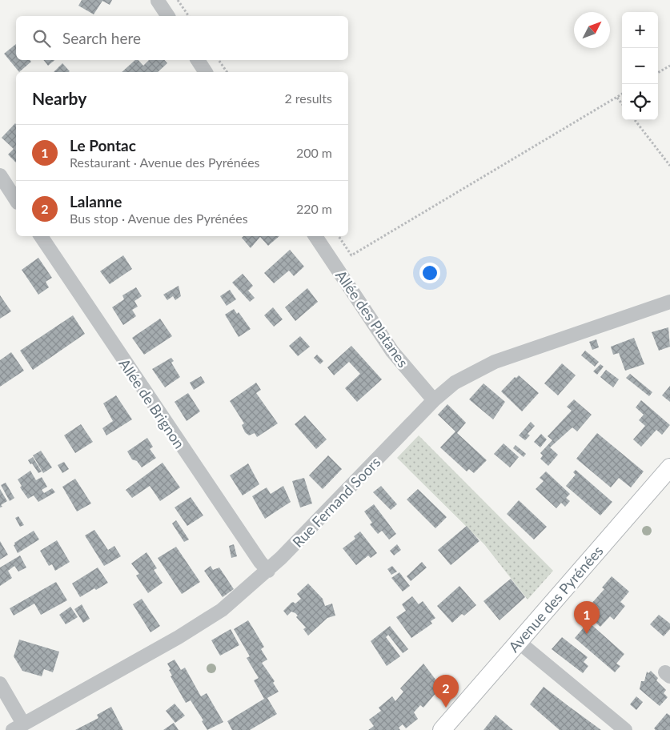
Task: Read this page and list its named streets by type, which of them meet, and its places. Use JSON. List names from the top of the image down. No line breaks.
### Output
{"streets":{"main road":["Avenue des Pyrénées"],"street":["Allée des Platanes","Allée de Brignon","Rue Fernand Soors"]},"crossings":[["Allée des Platanes","Rue Fernand Soors"],["Allée de Brignon","Rue Fernand Soors"]],"north":"top right","page":{"map_buttons":["+","−"],"search":"Search here","heading":["Nearby","2 results"],"list":[{"mark":"1","name":"Le Pontac","note":"Restaurant · Avenue des Pyrénées","value":"200 m"},{"mark":"2","name":"Lalanne","note":"Bus stop · Avenue des Pyrénées","value":"220 m"}],"pins":["1","2"]}}
